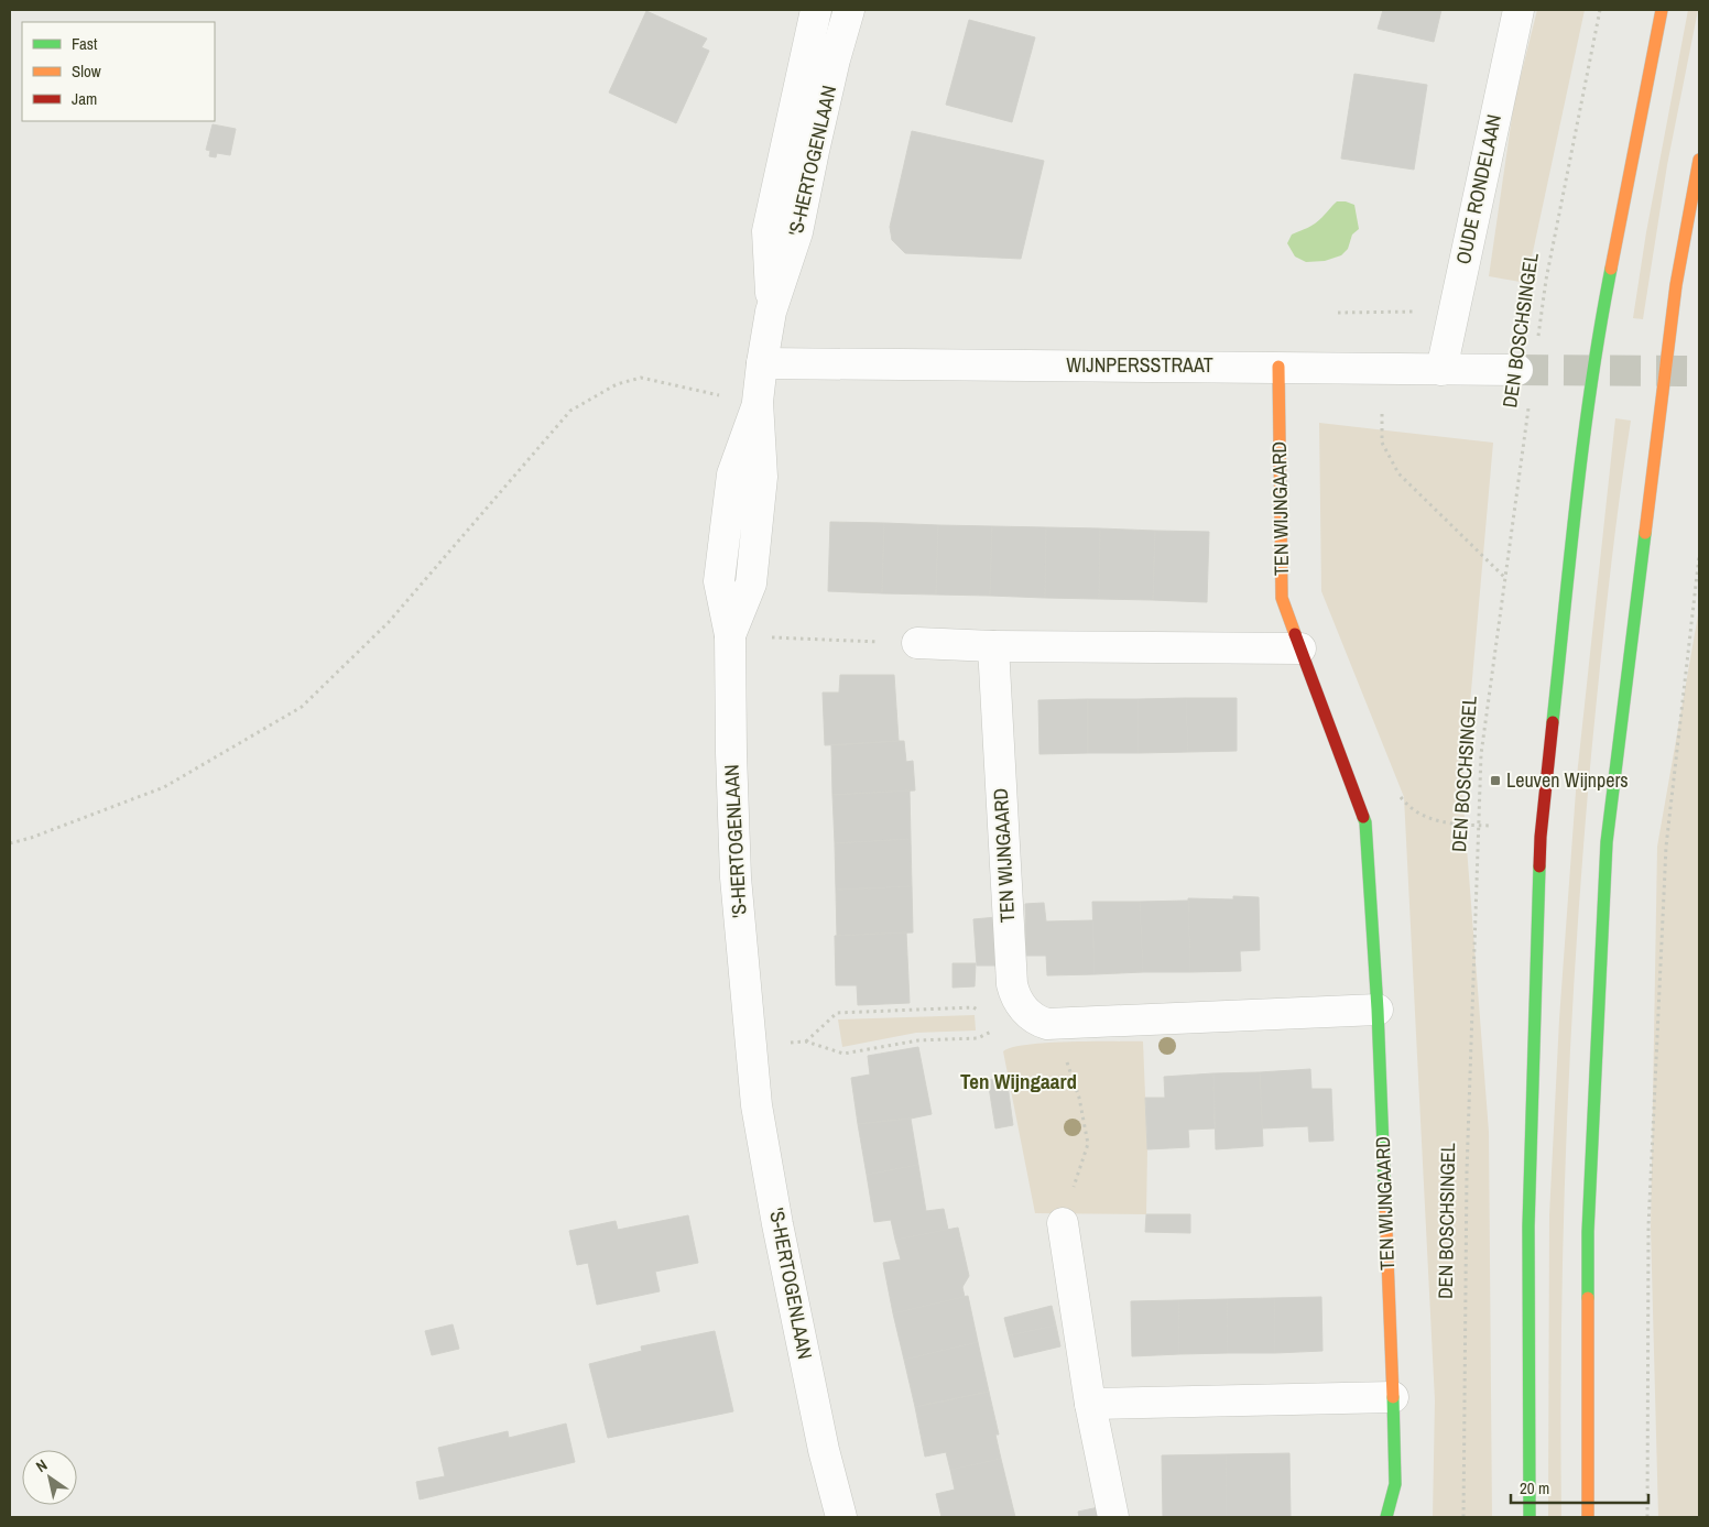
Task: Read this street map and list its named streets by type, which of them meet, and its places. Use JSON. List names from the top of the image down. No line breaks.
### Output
{"streets":{"main road":["TEN WIJNGAARD"],"street":["'S-HERTOGENLAAN","OUDE RONDELAAN","WIJNPERSSTRAAT"],"path":["DEN BOSCHSINGEL"]},"crossings":[["'S-HERTOGENLAAN","WIJNPERSSTRAAT"],["OUDE RONDELAAN","WIJNPERSSTRAAT"],["WIJNPERSSTRAAT","TEN WIJNGAARD"]],"districts":["Ten Wijngaard"],"places":{"transit":["Leuven Wijnpers"]},"legend":["Fast","Slow","Jam"],"scale_bar":"20 m","north":"top left"}
